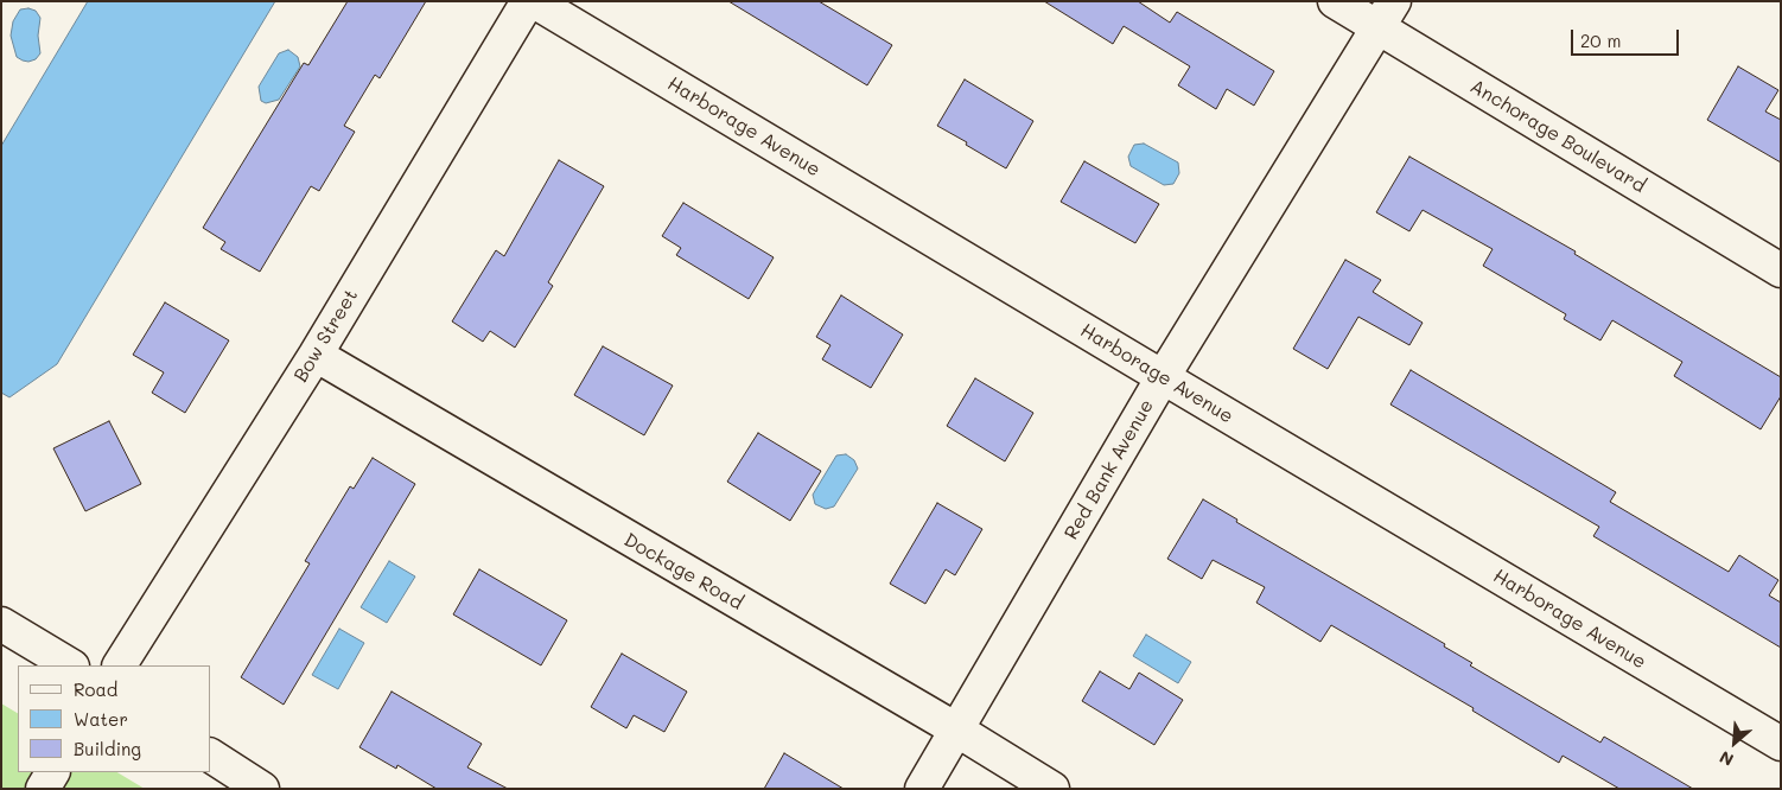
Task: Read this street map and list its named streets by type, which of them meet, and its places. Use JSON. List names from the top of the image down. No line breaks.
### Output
{"streets":{"street":["Harborage Avenue","Anchorage Boulevard","Bow Street","Red Bank Avenue","Dockage Road"]},"crossings":[["Harborage Avenue","Red Bank Avenue"],["Anchorage Boulevard","Red Bank Avenue"],["Bow Street","Dockage Road"],["Red Bank Avenue","Dockage Road"]],"legend":["Road","Water","Building"],"scale_bar":"20 m","north":"bottom left"}
